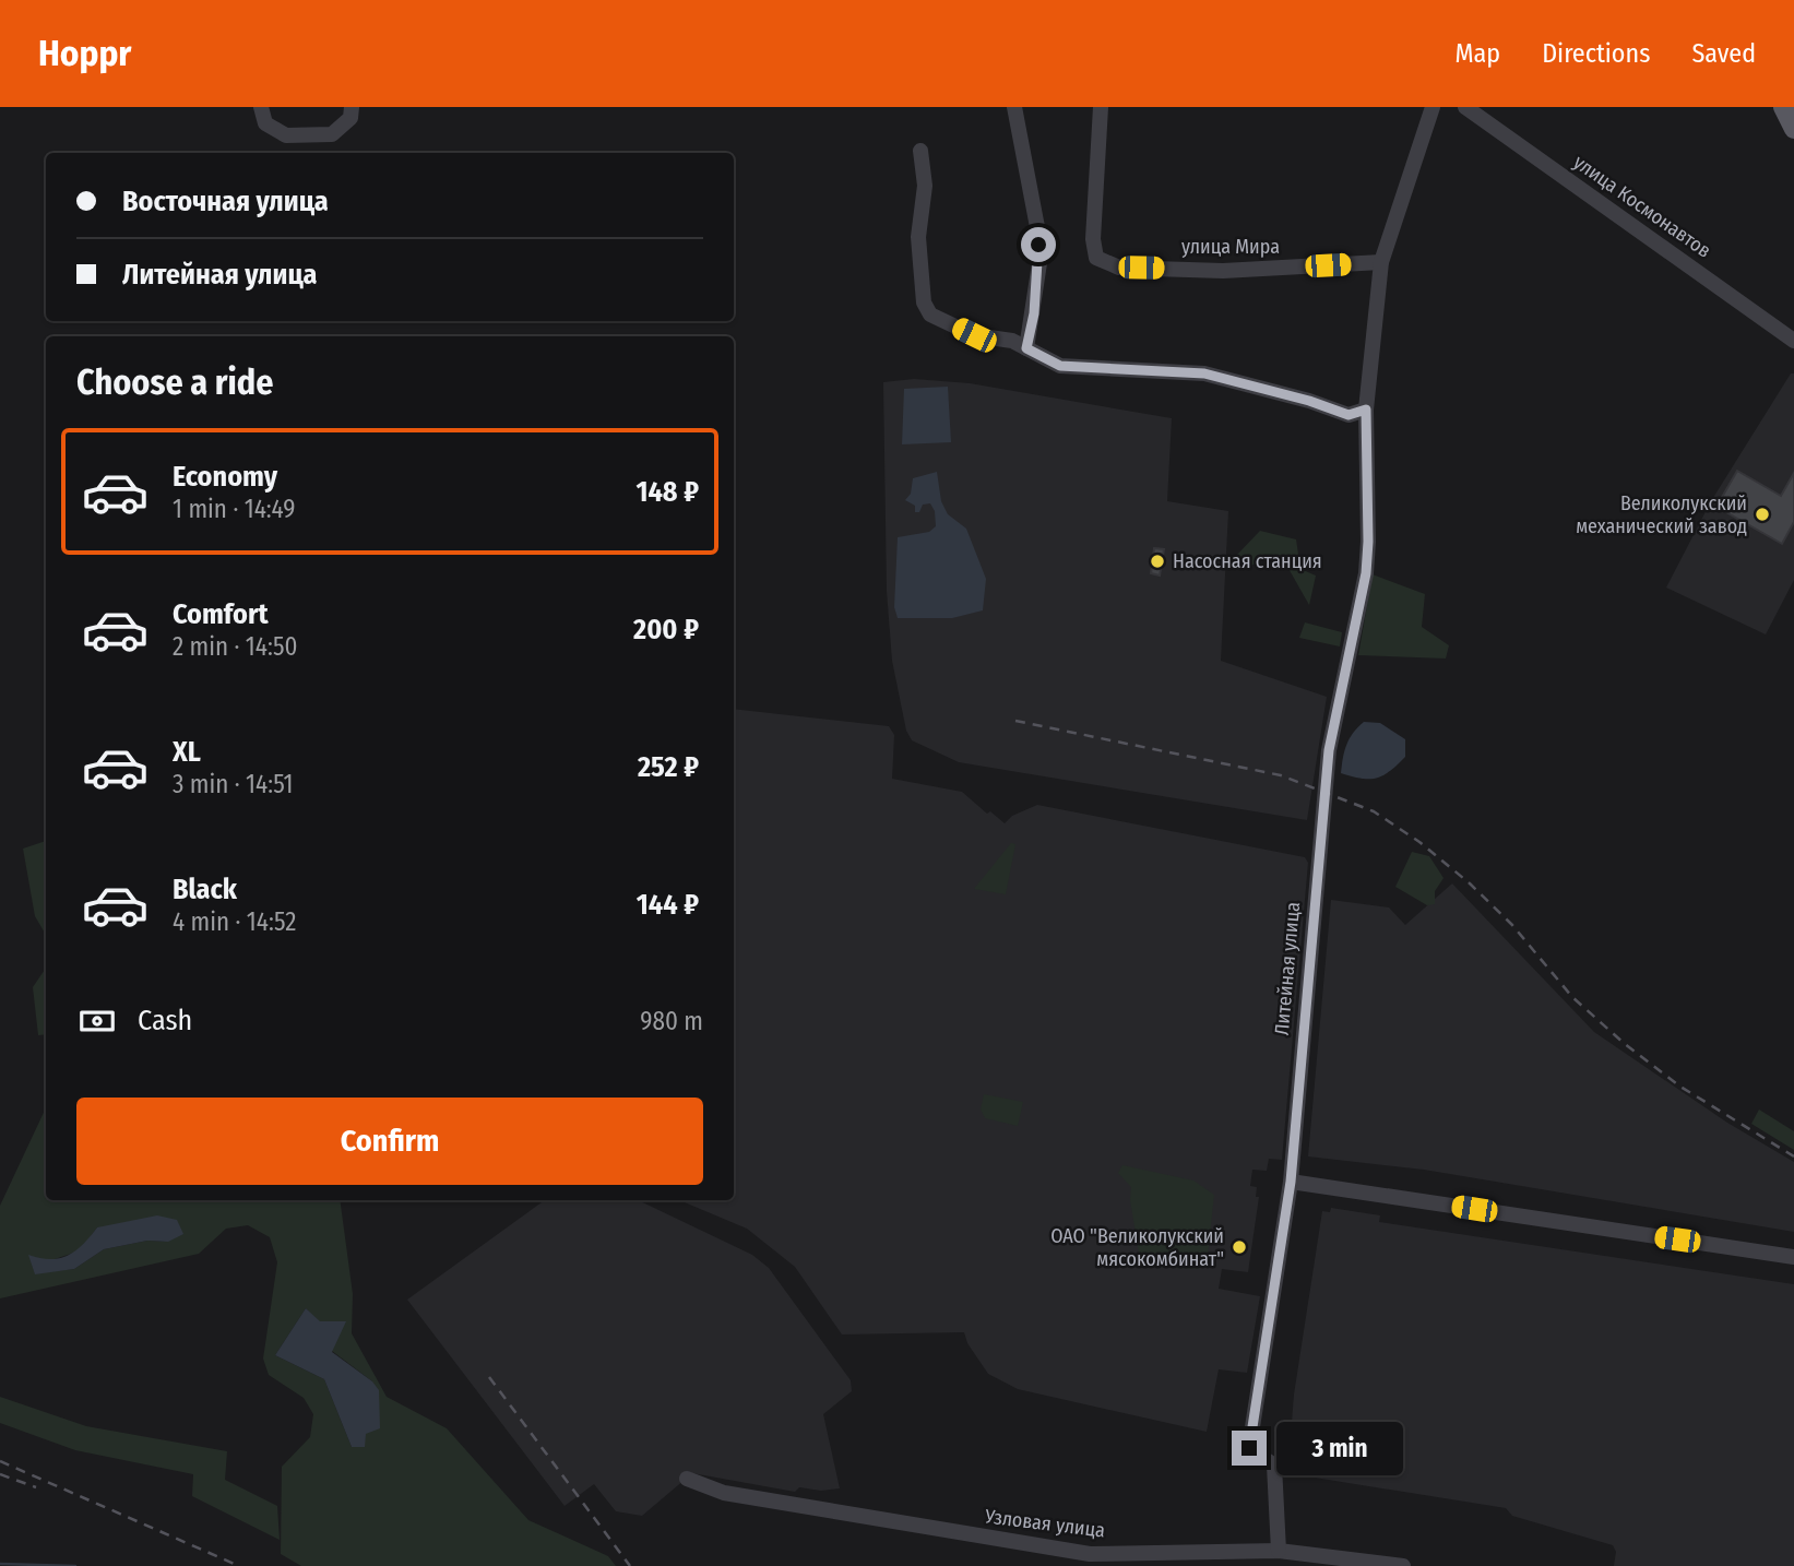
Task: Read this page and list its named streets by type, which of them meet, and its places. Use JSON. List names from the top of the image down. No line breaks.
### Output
{"streets":{"street":["улица Космонавтов","улица Мира","Литейная улица","Узловая улица"]},"crossings":[["улица Мира","Литейная улица"],["Литейная улица","Узловая улица"]],"places":["Великолукский механический завод","Насосная станция","ОАО \"Великолукский мясокомбинат\""],"page":{"header":"Hoppr","nav":["Map","Directions","Saved"],"banner":["Восточная улица","Литейная улица"],"heading":"Choose a ride","list":[{"name":"Economy","note":"1 min · 14:49","value":"148 ₽"},{"name":"Comfort","note":"2 min · 14:50","value":"200 ₽"},{"name":"XL","note":"3 min · 14:51","value":"252 ₽"},{"name":"Black","note":"4 min · 14:52","value":"144 ₽"}],"pay":["Cash","980 m"],"buttons":"Confirm","bubble":"3 min"}}
